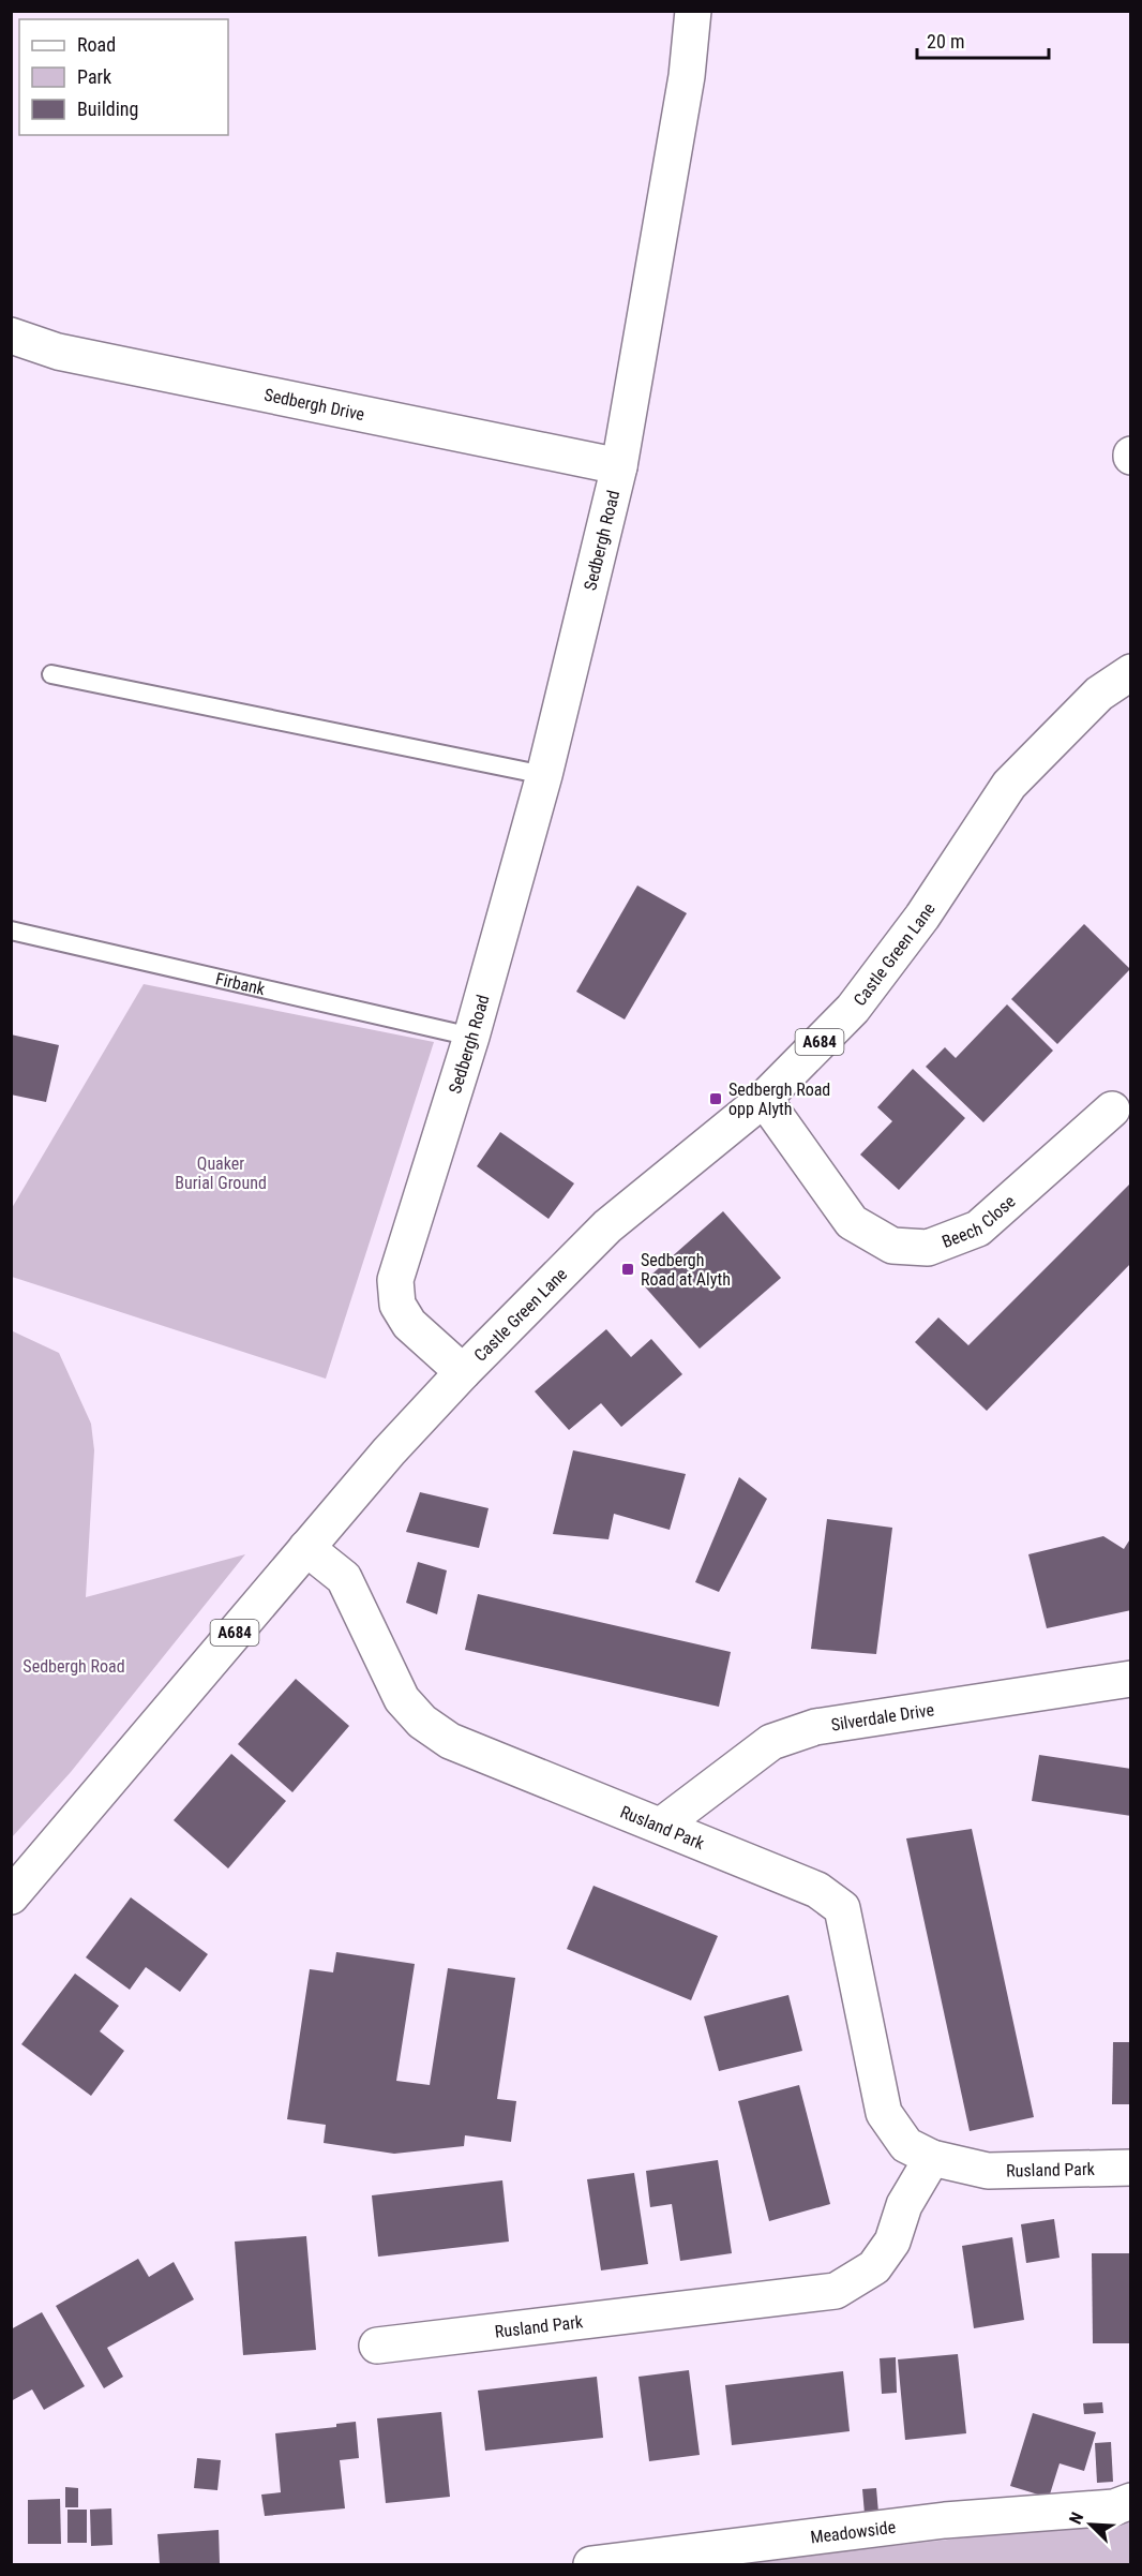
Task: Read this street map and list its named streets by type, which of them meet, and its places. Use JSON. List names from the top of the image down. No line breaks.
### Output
{"streets":{"main road":["Sedbergh Drive","Sedbergh Road","Castle Green Lane","A684","Beech Close","Silverdale Drive","Rusland Park","Meadowside"],"lane":["Firbank"]},"crossings":[["Sedbergh Drive","Sedbergh Road"],["Sedbergh Road","Castle Green Lane"],["Sedbergh Road","Firbank"],["Sedbergh Road","A684"],["Castle Green Lane","A684"],["Castle Green Lane","Beech Close"],["A684","Rusland Park"],["Silverdale Drive","Rusland Park"]],"parks":["Quaker Burial Ground","Sedbergh Road"],"places":{"transit":["Sedbergh Road opp Alyth","Sedbergh Road at Alyth"]},"legend":["Road","Park","Building"],"scale_bar":"20 m","north":"top left"}
